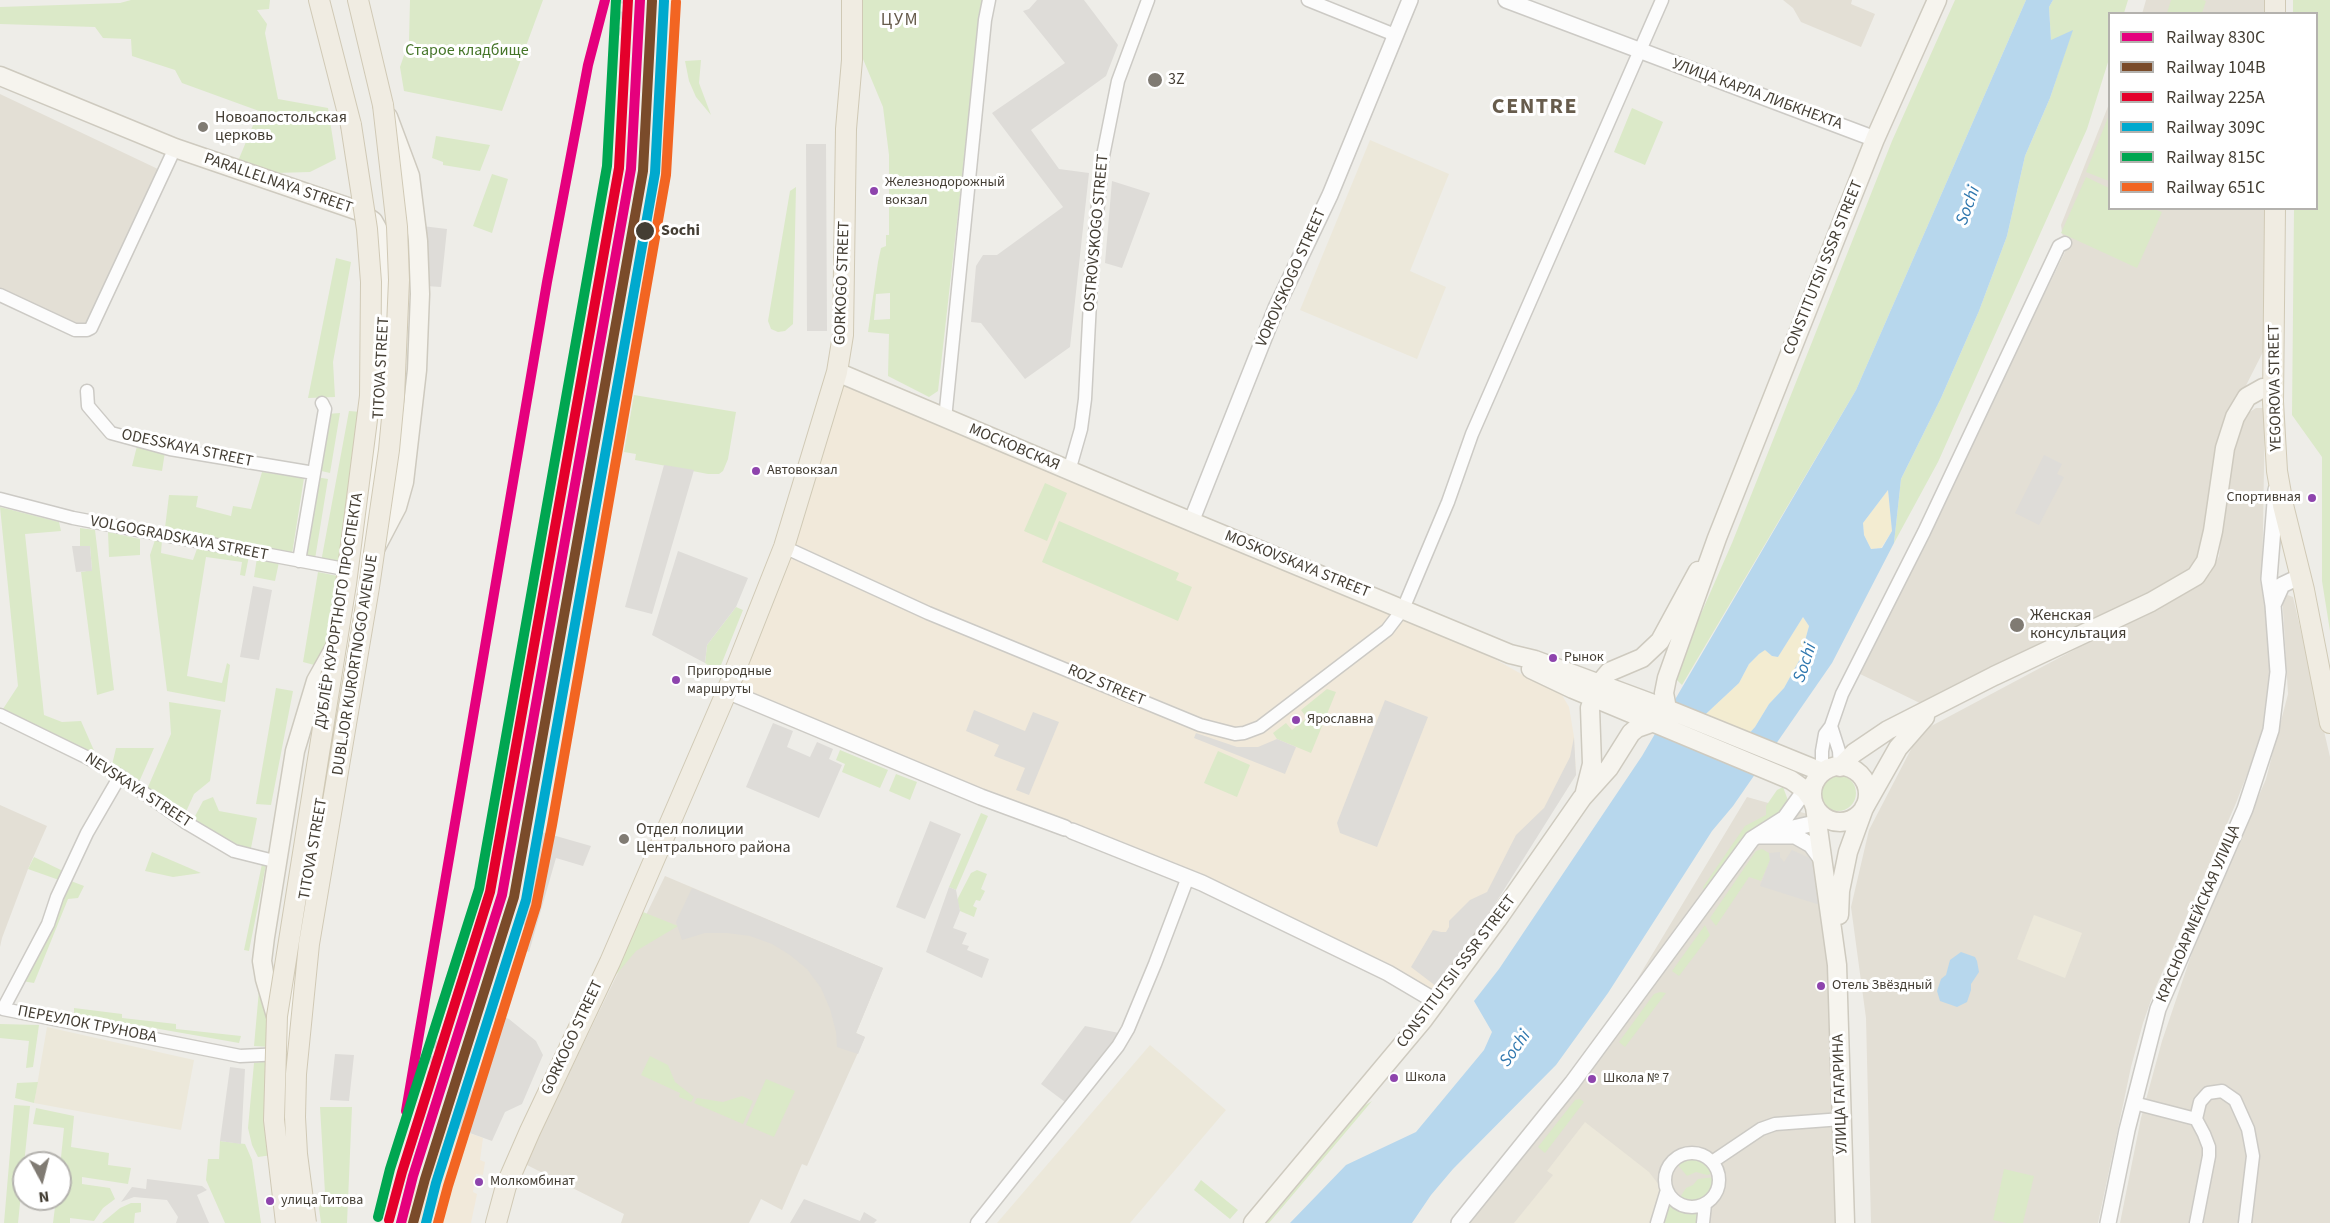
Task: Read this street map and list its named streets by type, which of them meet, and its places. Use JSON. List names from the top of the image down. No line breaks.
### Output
{"streets":{"main road":["PARALLELNAYA STREET","CONSTITUTSII SSSR STREET","GORKOGO STREET","TITOVA STREET","YEGOROVA STREET","МОСКОВСКАЯ","MOSKOVSKAYA STREET","ДУБЛЁР КУРОРТНОГО ПРОСПЕКТА","DUBLJOR KURORTNOGO AVENUE","УЛИЦА ГАГАРИНА"],"street":["УЛИЦА КАРЛА ЛИБКНЕХТА","OSTROVSKOGO STREET","VOROVSKOGO STREET","ODESSKAYA STREET","VOLGOGRADSKAYA STREET","ROZ STREET","NEVSKAYA STREET","КРАСНОАРМЕЙСКАЯ УЛИЦА","ПЕРЕУЛОК ТРУНОВА"]},"crossings":[["УЛИЦА КАРЛА ЛИБКНЕХТА","CONSTITUTSII SSSR STREET"],["УЛИЦА КАРЛА ЛИБКНЕХТА","ROZ STREET"],["PARALLELNAYA STREET","TITOVA STREET"],["OSTROVSKOGO STREET","МОСКОВСКАЯ"],["VOROVSKOGO STREET","МОСКОВСКАЯ"],["VOROVSKOGO STREET","MOSKOVSKAYA STREET"],["GORKOGO STREET","МОСКОВСКАЯ"],["GORKOGO STREET","ROZ STREET"],["TITOVA STREET","VOLGOGRADSKAYA STREET"],["TITOVA STREET","ПЕРЕУЛОК ТРУНОВА"],["YEGOROVA STREET","КРАСНОАРМЕЙСКАЯ УЛИЦА"],["МОСКОВСКАЯ","MOSKOVSKAYA STREET"],["MOSKOVSKAYA STREET","ROZ STREET"],["NEVSKAYA STREET","ПЕРЕУЛОК ТРУНОВА"]],"districts":["ЦУМ","CENTRE"],"water":["Sochi"],"parks":["Старое кладбище"],"places":["3Z","Новоапостольская церковь","Железнодорожный вокзал","Sochi","Автовокзал","Спортивная","Женская консультация","Рынок","Пригородные маршруты","Ярославна","Отдел полиции Центрального района","Отель Звёздный","Школа","Школа № 7","Молкомбинат","улица Титова"],"lines":["rail line 830С","rail line 225А","rail line 815С","rail line 104В","rail line 309С","rail line 651С"],"legend":["Railway 830С","Railway 104В","Railway 225А","Railway 309С","Railway 815С","Railway 651С"],"north":"bottom"}
